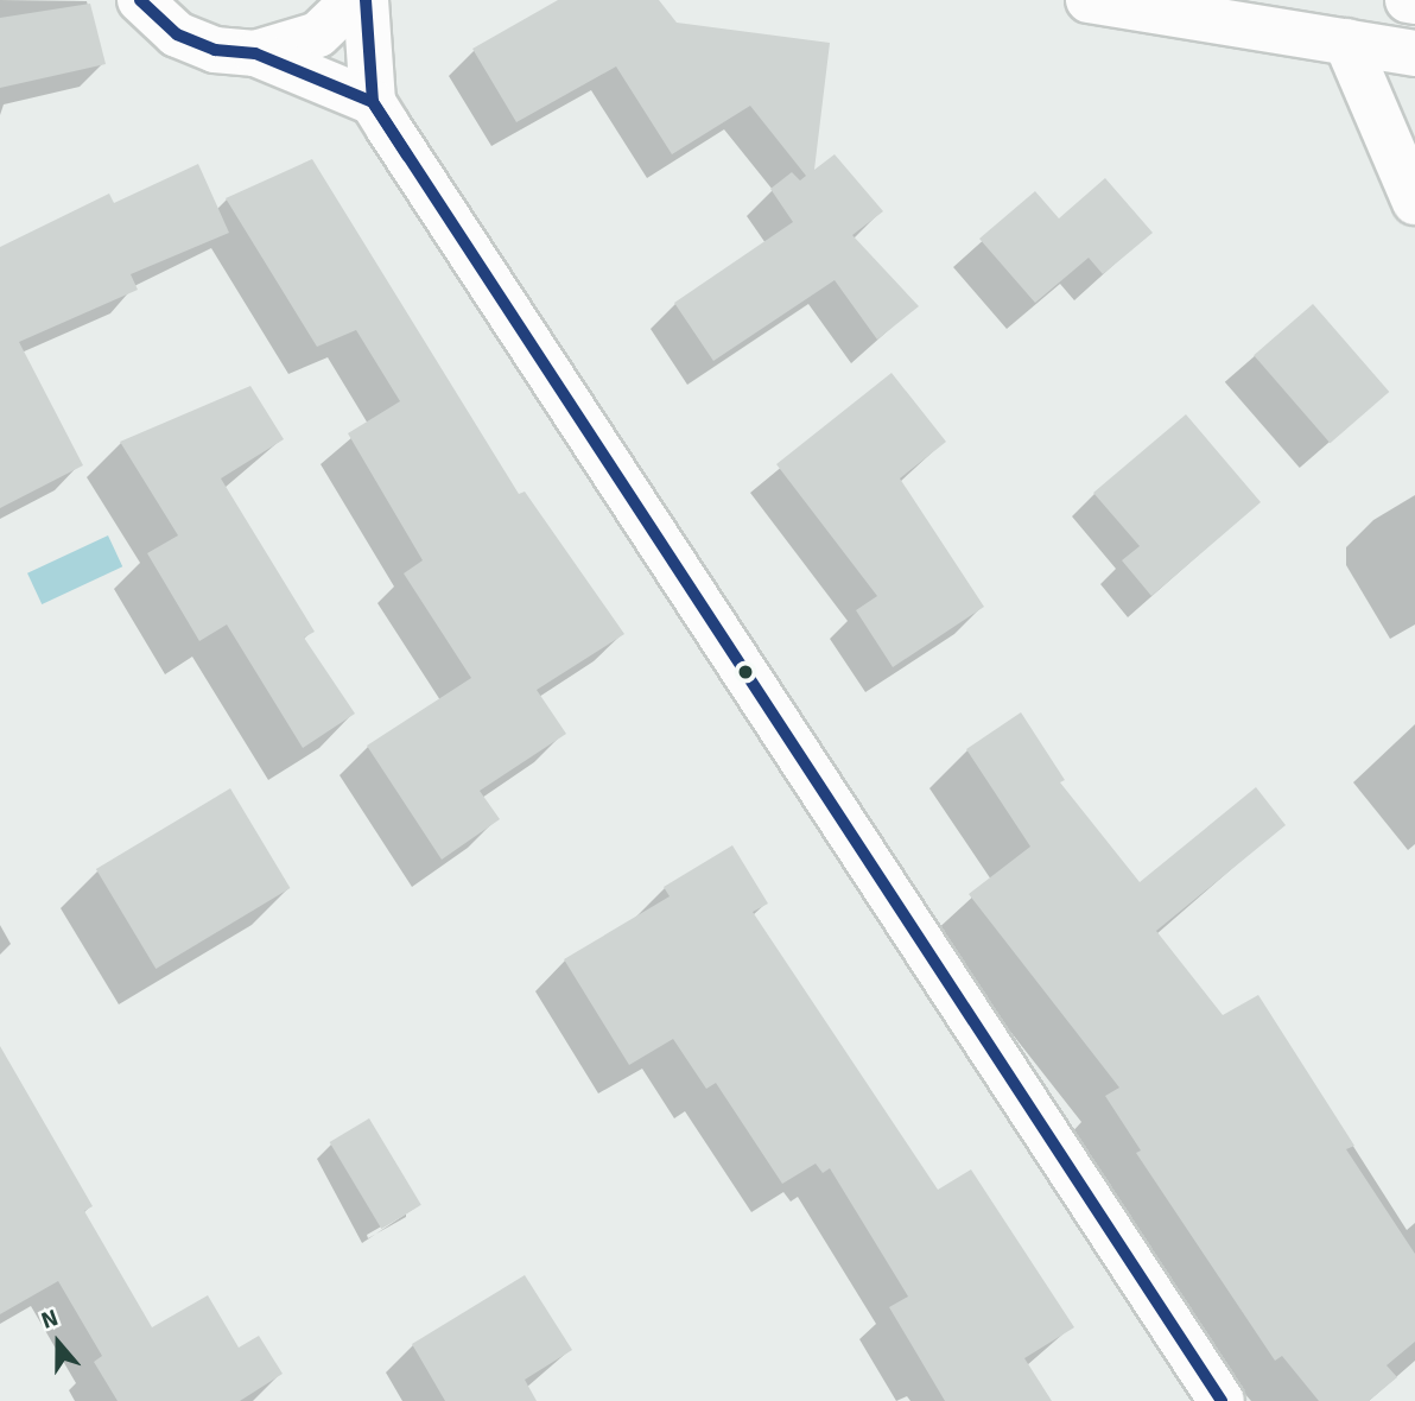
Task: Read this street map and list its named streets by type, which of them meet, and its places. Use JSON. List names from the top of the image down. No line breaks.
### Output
{"north":"top"}
